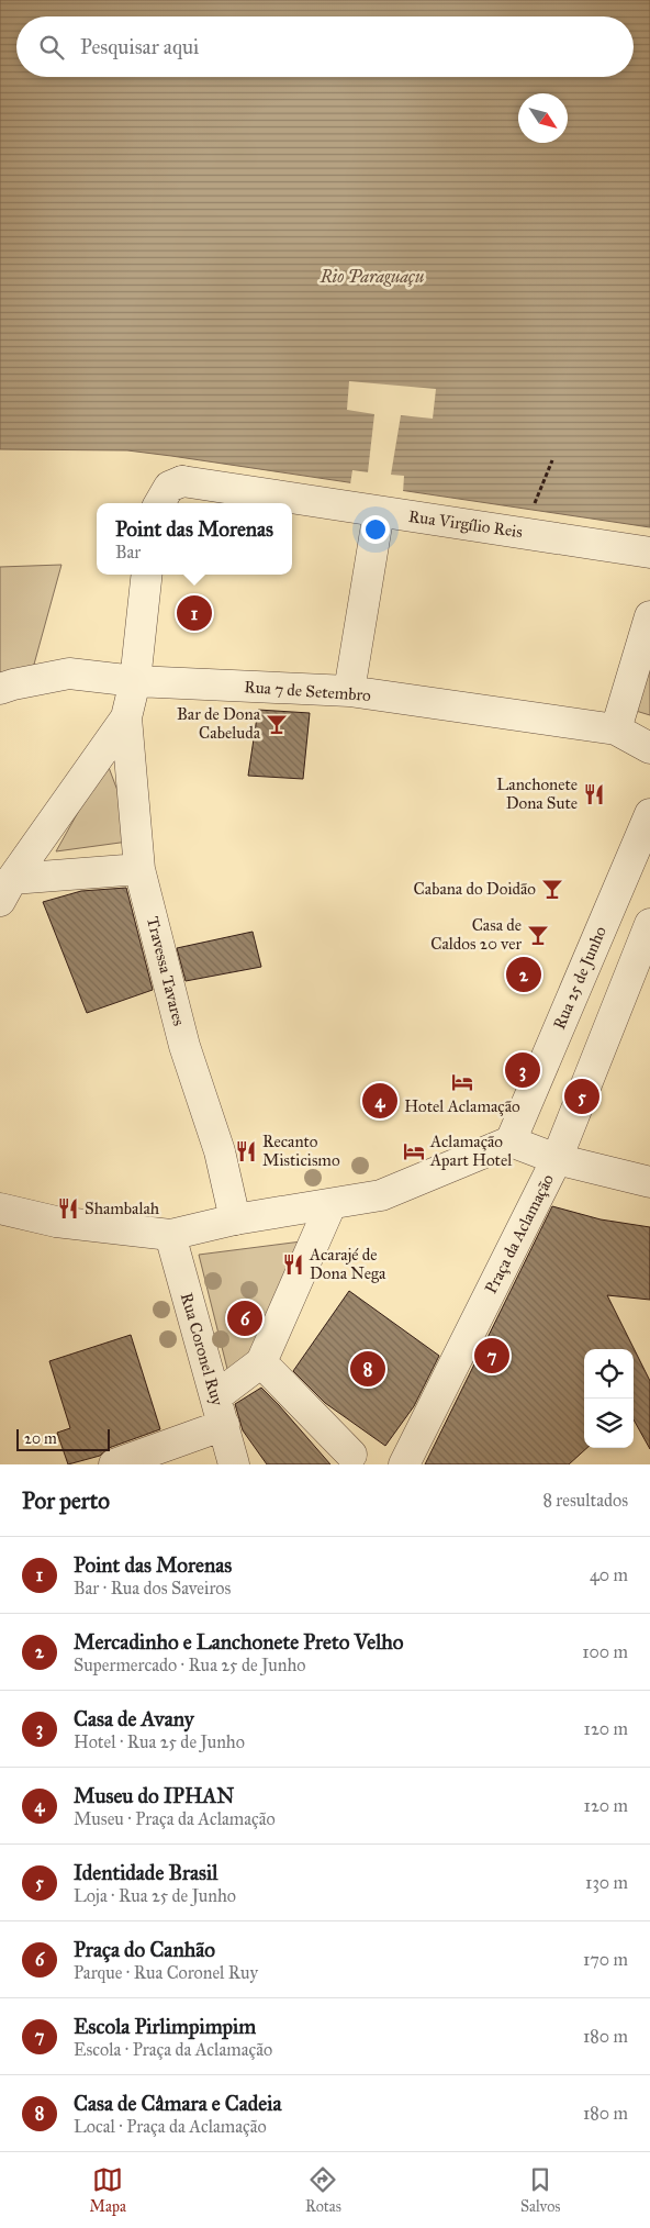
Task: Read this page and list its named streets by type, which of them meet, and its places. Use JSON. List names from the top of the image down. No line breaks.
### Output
{"streets":{"street":["Rua Virgílio Reis","Rua 7 de Setembro","Travessa Tavares","Rua 25 de Junho","Praça da Aclamação","Rua Coronel Ruy"]},"crossings":[["Rua 25 de Junho","Praça da Aclamação"]],"water":["Rio Paraguaçu"],"places":{"bar":["Bar de Dona Cabeluda","Cabana do Doidão","Casa de Caldos 20 ver"],"restaurant":["Lanchonete Dona Sute","Recanto Misticismo","Shambalah","Acarajé de Dona Nega"],"hotel":["Hotel Aclamação","Aclamação Apart Hotel"]},"scale_bar":"20 m","north":"bottom right","page":{"search":"Pesquisar aqui","popup":["Point das Morenas","Bar"],"pins":["1","2","3","5","4","6","7","8"],"scale":"20 m","heading":["Por perto","8 resultados"],"list":[{"mark":"1","name":"Point das Morenas","note":"Bar · Rua dos Saveiros","value":"40 m"},{"mark":"2","name":"Mercadinho e Lanchonete Preto Velho","note":"Supermercado · Rua 25 de Junho","value":"100 m"},{"mark":"3","name":"Casa de Avany","note":"Hotel · Rua 25 de Junho","value":"120 m"},{"mark":"4","name":"Museu do IPHAN","note":"Museu · Praça da Aclamação","value":"120 m"},{"mark":"5","name":"Identidade Brasil","note":"Loja · Rua 25 de Junho","value":"130 m"},{"mark":"6","name":"Praça do Canhão","note":"Parque · Rua Coronel Ruy","value":"170 m"},{"mark":"7","name":"Escola Pirlimpimpim","note":"Escola · Praça da Aclamação","value":"180 m"},{"mark":"8","name":"Casa de Câmara e Cadeia","note":"Local · Praça da Aclamação","value":"180 m"}],"nav":["Mapa","Rotas","Salvos"]}}
